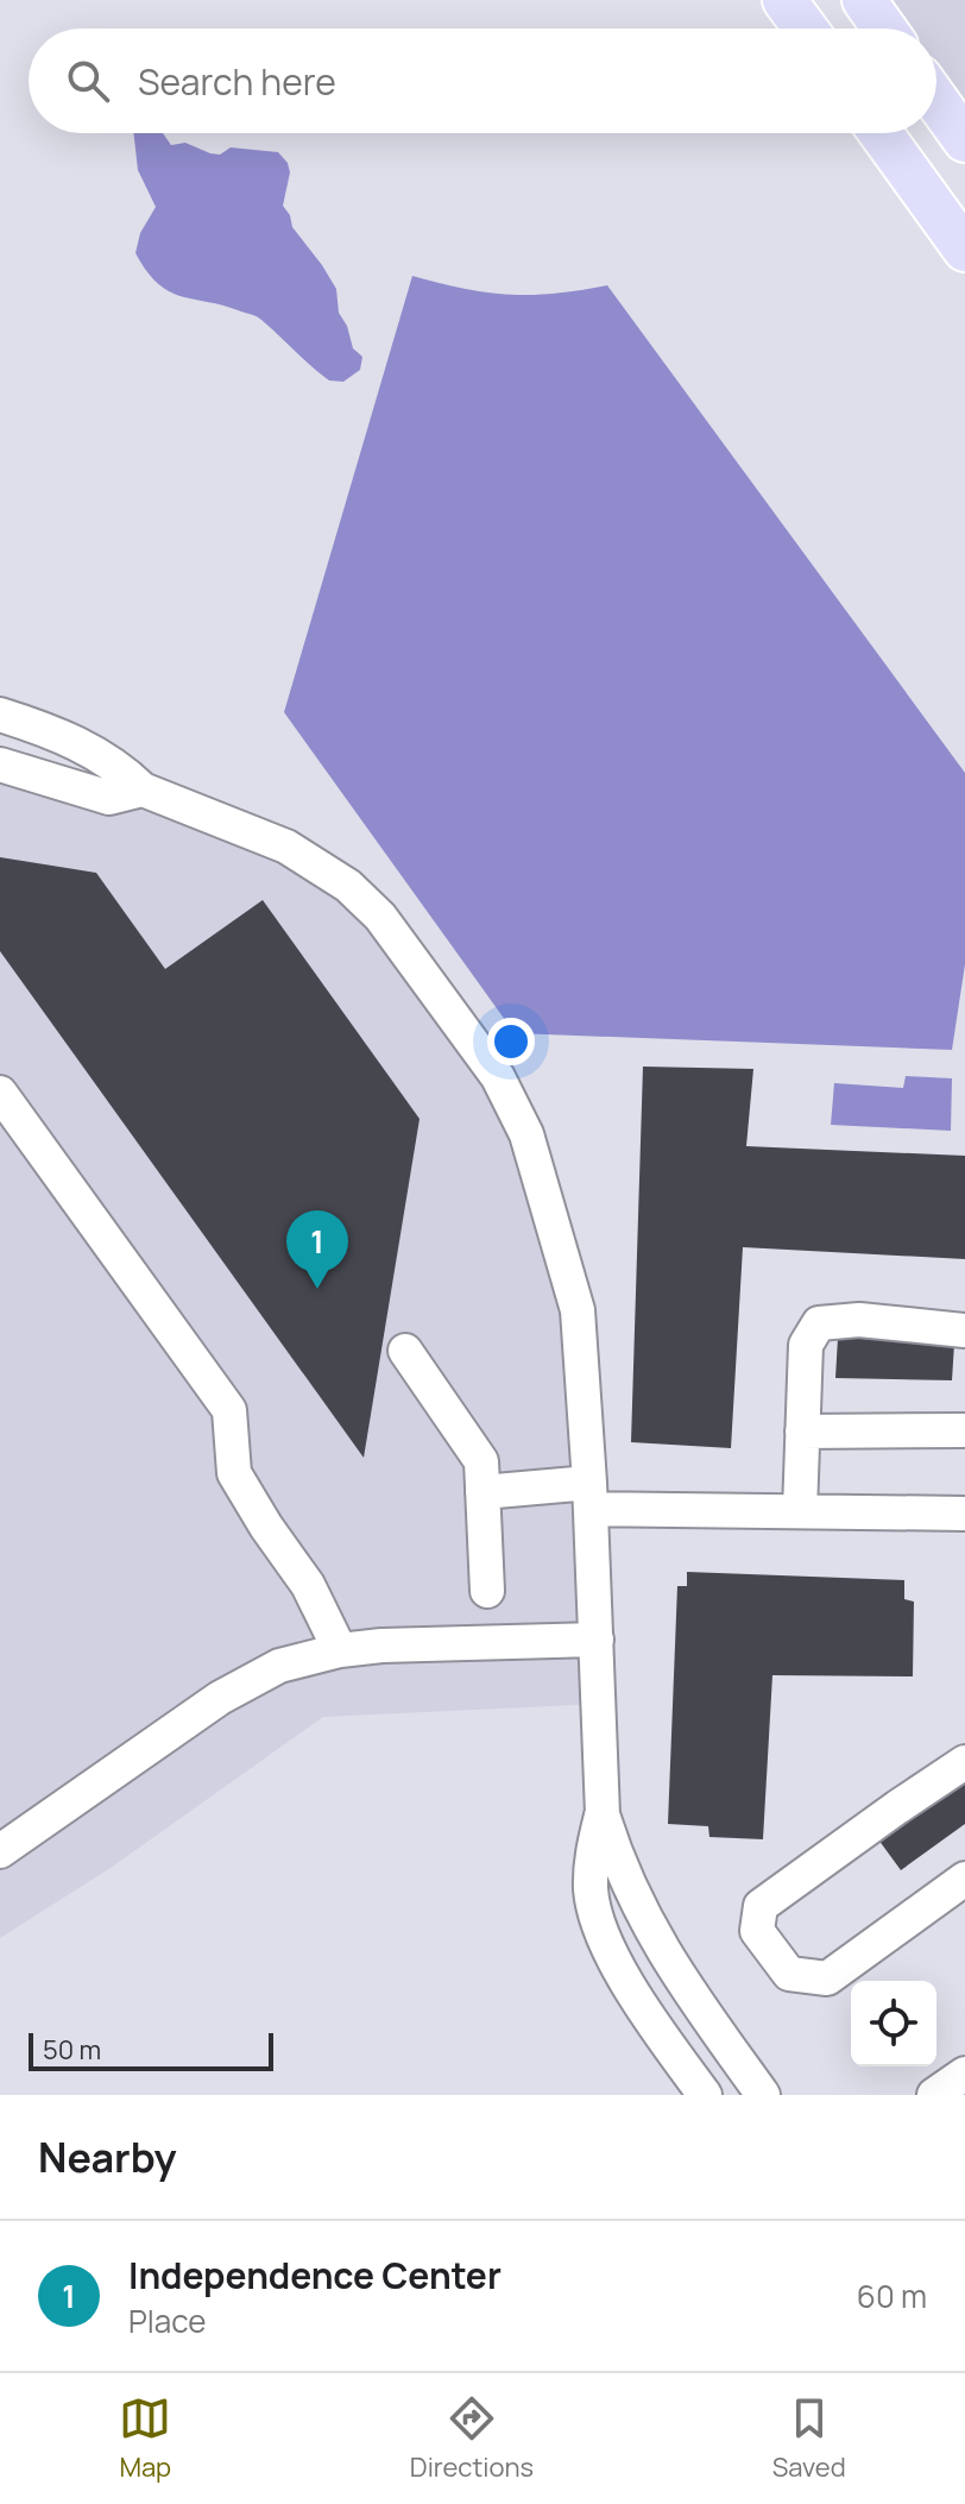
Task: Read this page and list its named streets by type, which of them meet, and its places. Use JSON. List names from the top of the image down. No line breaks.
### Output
{"scale_bar":"50 m","page":{"search":"Search here","pins":"1","scale":"50 m","heading":"Nearby","list":[{"mark":"1","name":"Independence Center","note":"Place","value":"60 m"}],"nav":["Map","Directions","Saved"]}}
